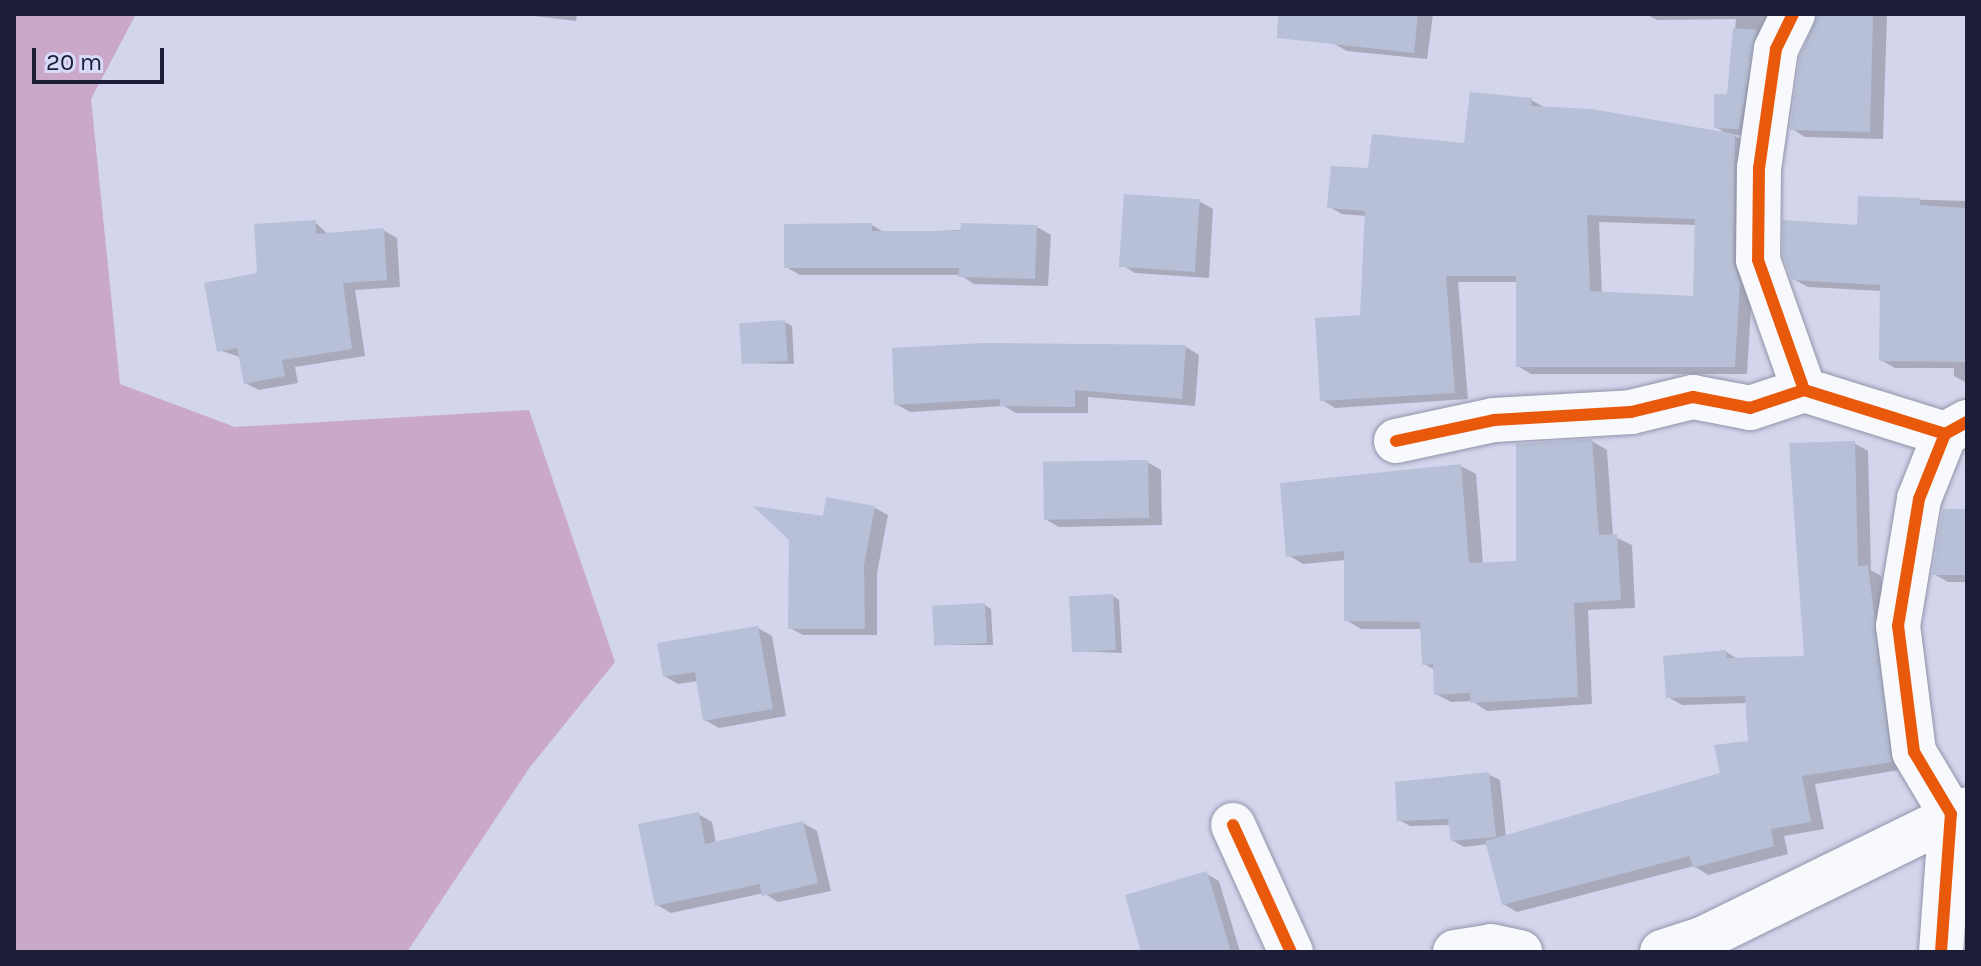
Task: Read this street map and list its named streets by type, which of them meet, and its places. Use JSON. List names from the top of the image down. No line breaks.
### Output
{"scale_bar":"20 m"}
